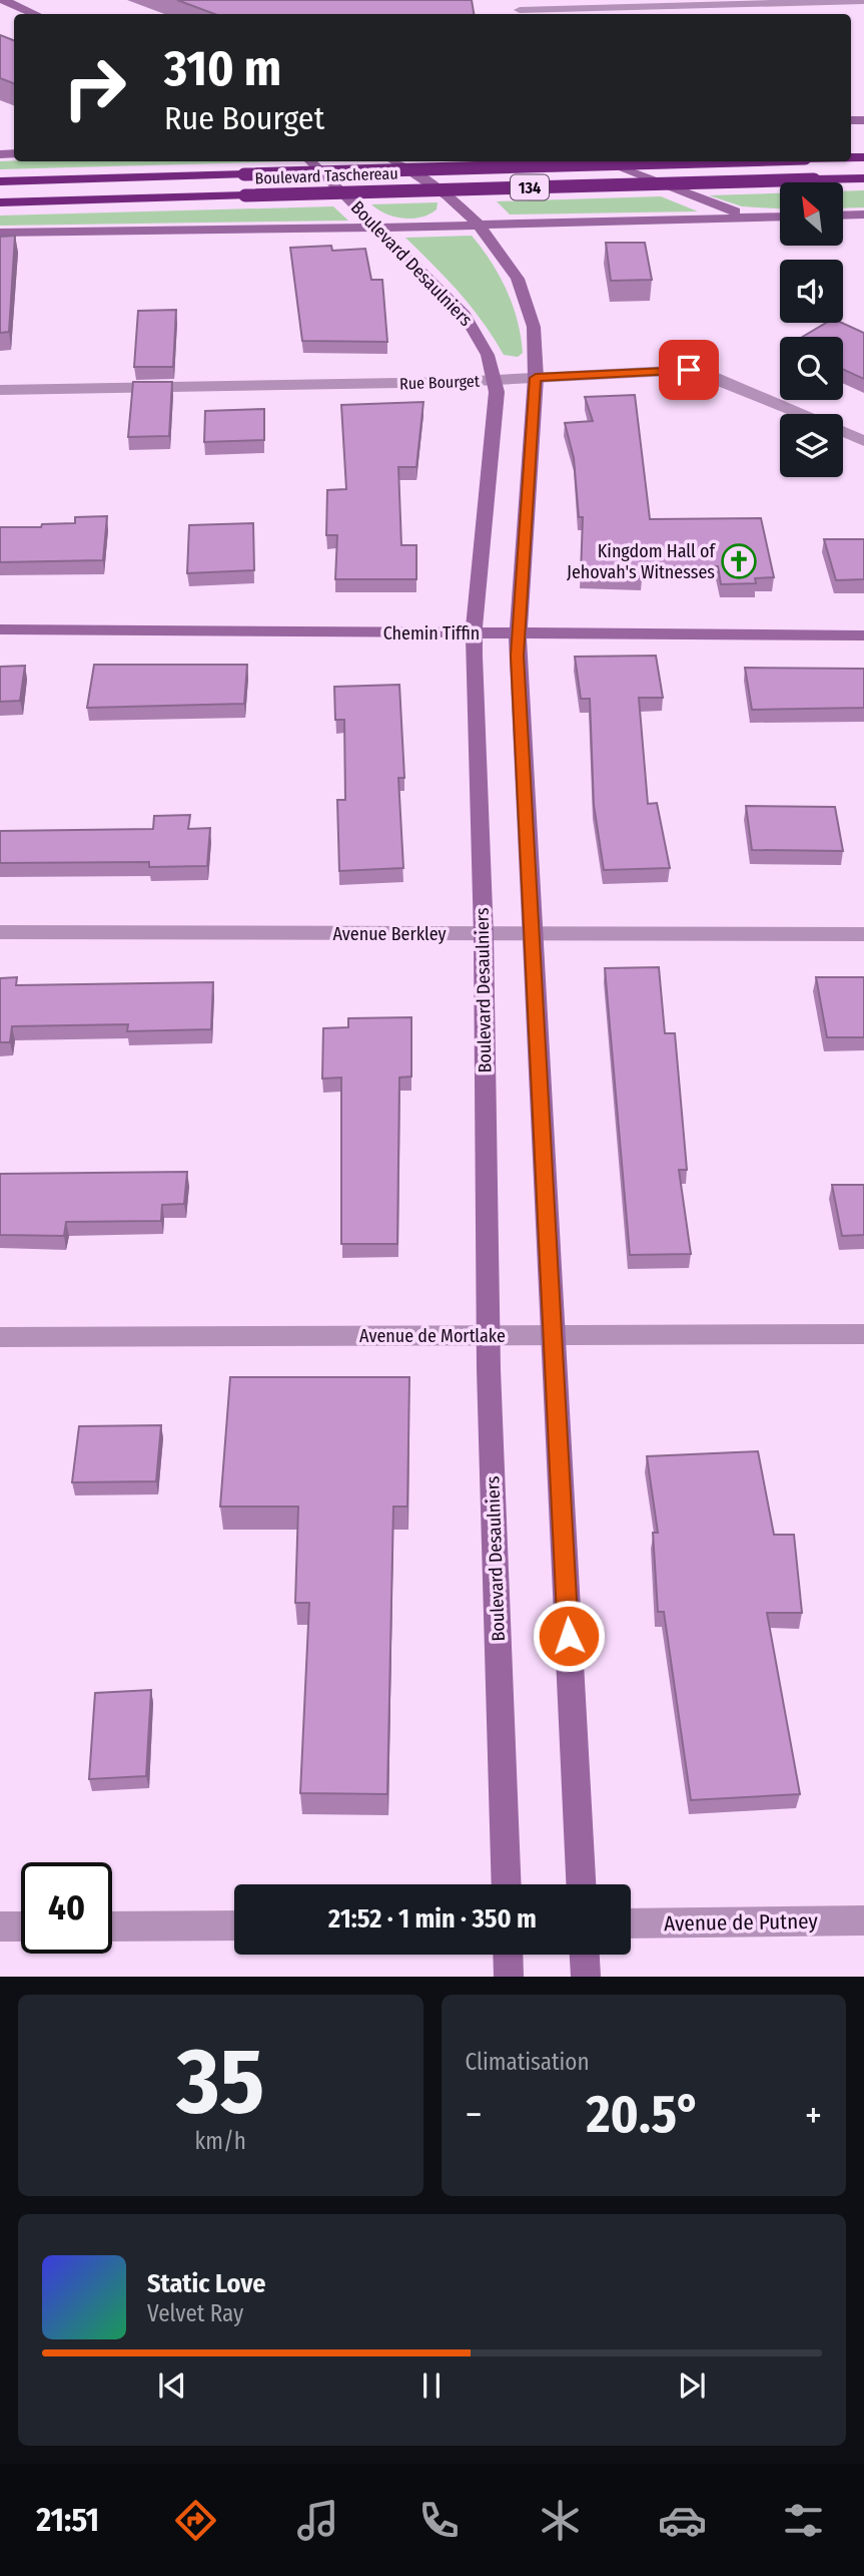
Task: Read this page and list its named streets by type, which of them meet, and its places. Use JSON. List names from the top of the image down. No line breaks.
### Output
{"streets":{"highway":["Boulevard Taschereau","134"],"street":["Boulevard Desaulniers","Rue Bourget","Chemin Tiffin","Avenue Berkley","Avenue de Mortlake","Avenue de Putney"]},"crossings":[["Boulevard Desaulniers","Rue Bourget"],["Boulevard Desaulniers","Chemin Tiffin"],["Boulevard Desaulniers","Avenue Berkley"],["Boulevard Desaulniers","Avenue de Mortlake"]],"places":{"church":["Kingdom Hall of Jehovah's Witnesses"]},"north":"top left","page":{"turn":["310 m","Rue Bourget"],"limit":"40","trip":"21:52 · 1 min · 350 m","tile":[["35","km/h"],"Climatisation"],"heat":["−","20.5°","+"],"song":["Static Love","Velvet Ray"],"tabs":"21:51"}}
